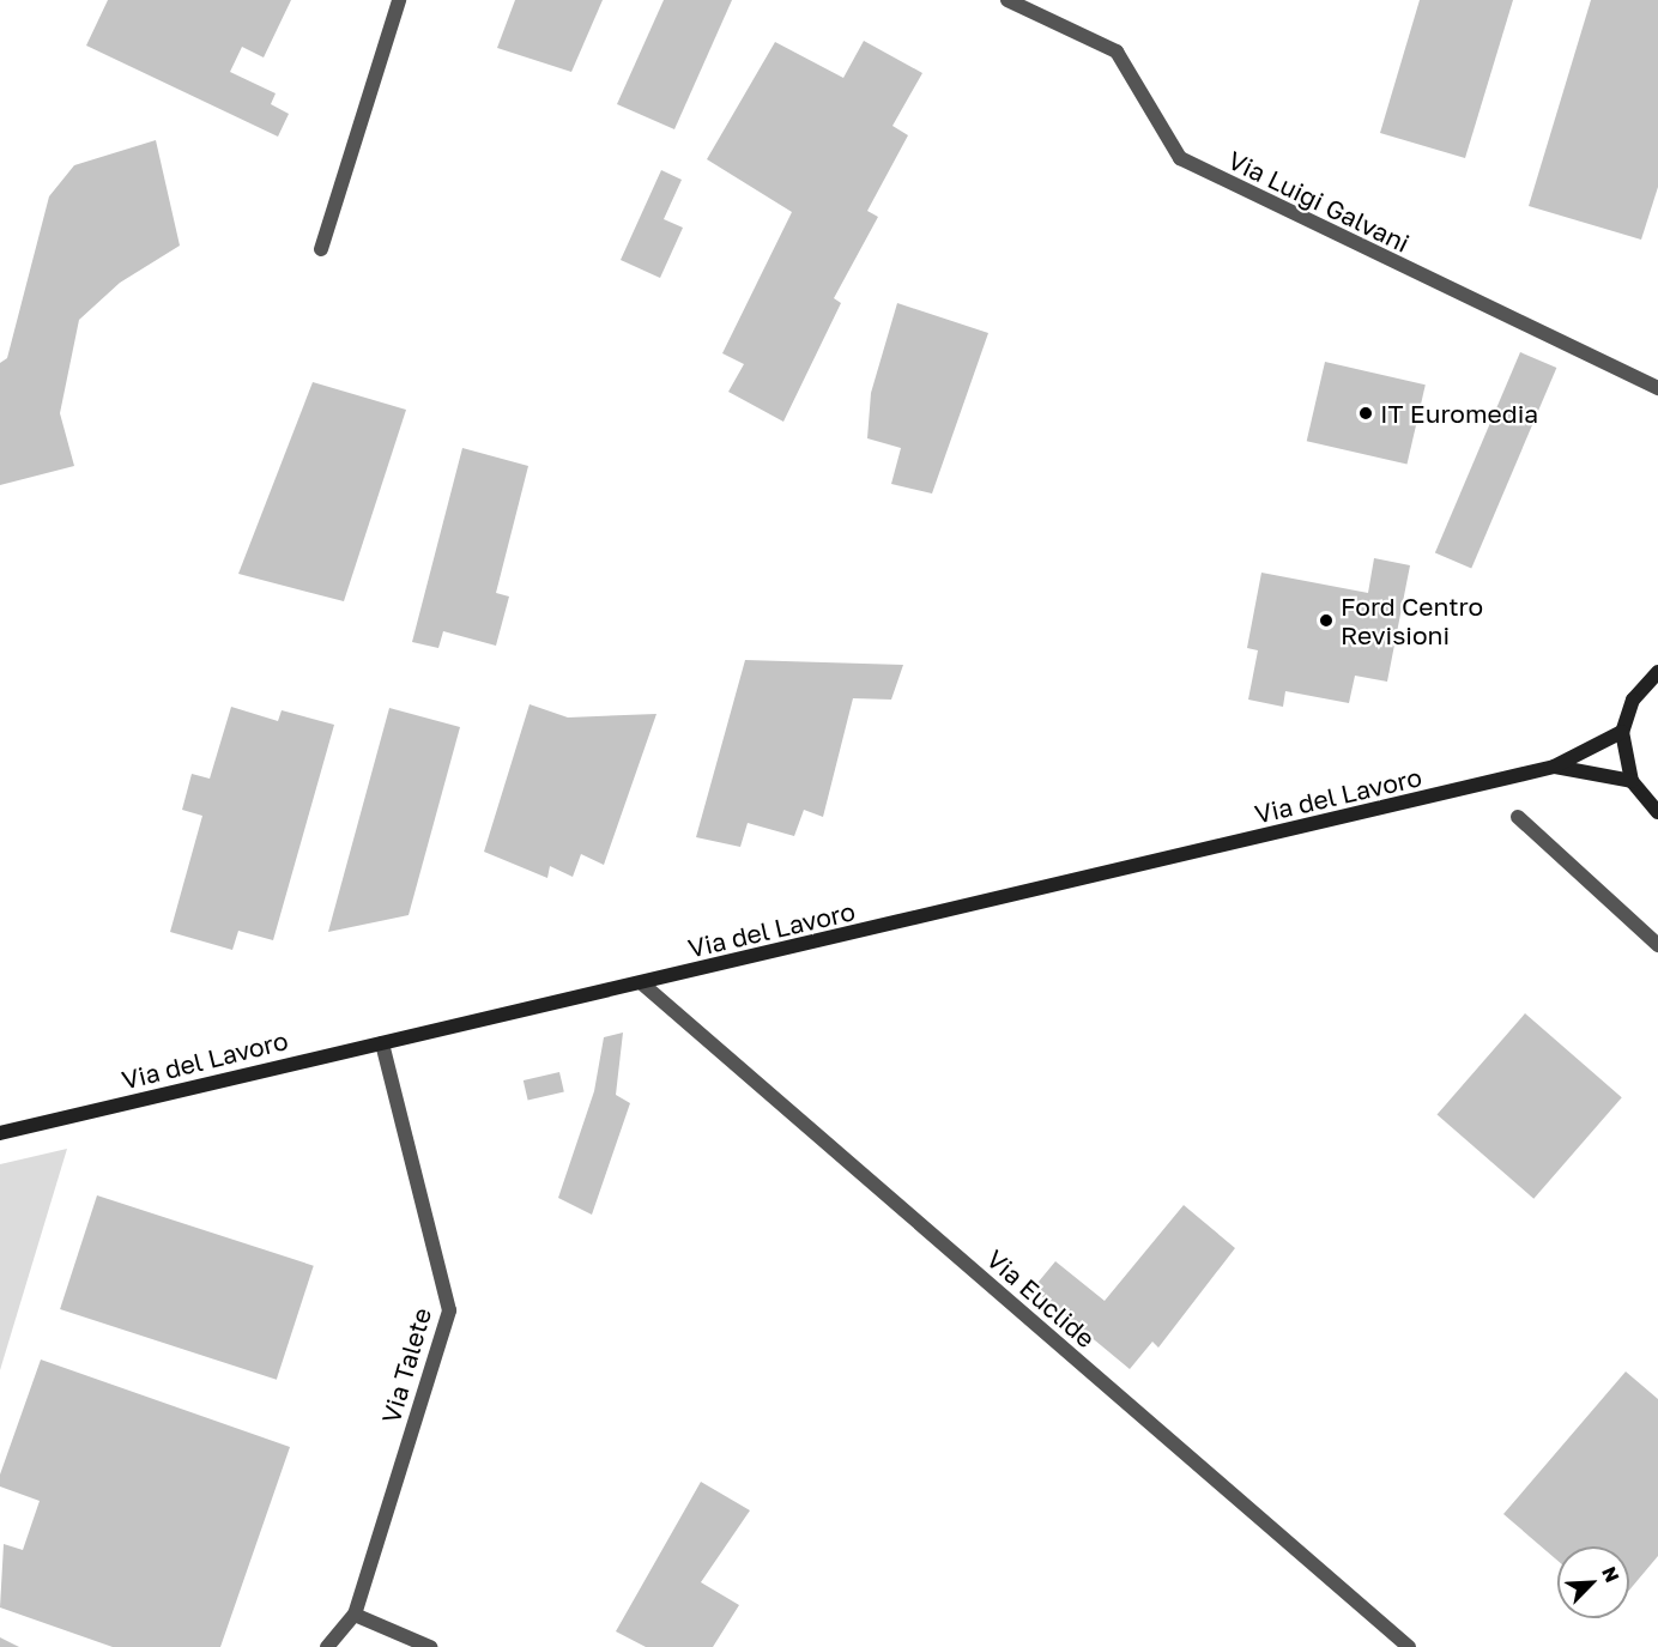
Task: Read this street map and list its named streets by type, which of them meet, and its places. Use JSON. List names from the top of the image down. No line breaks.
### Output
{"streets":{"main road":["Via del Lavoro"],"street":["Via Luigi Galvani","Via Euclide","Via Talete"]},"crossings":[["Via del Lavoro","Via Euclide"],["Via del Lavoro","Via Talete"]],"places":["IT Euromedia","Ford Centro Revisioni"],"north":"top right"}
